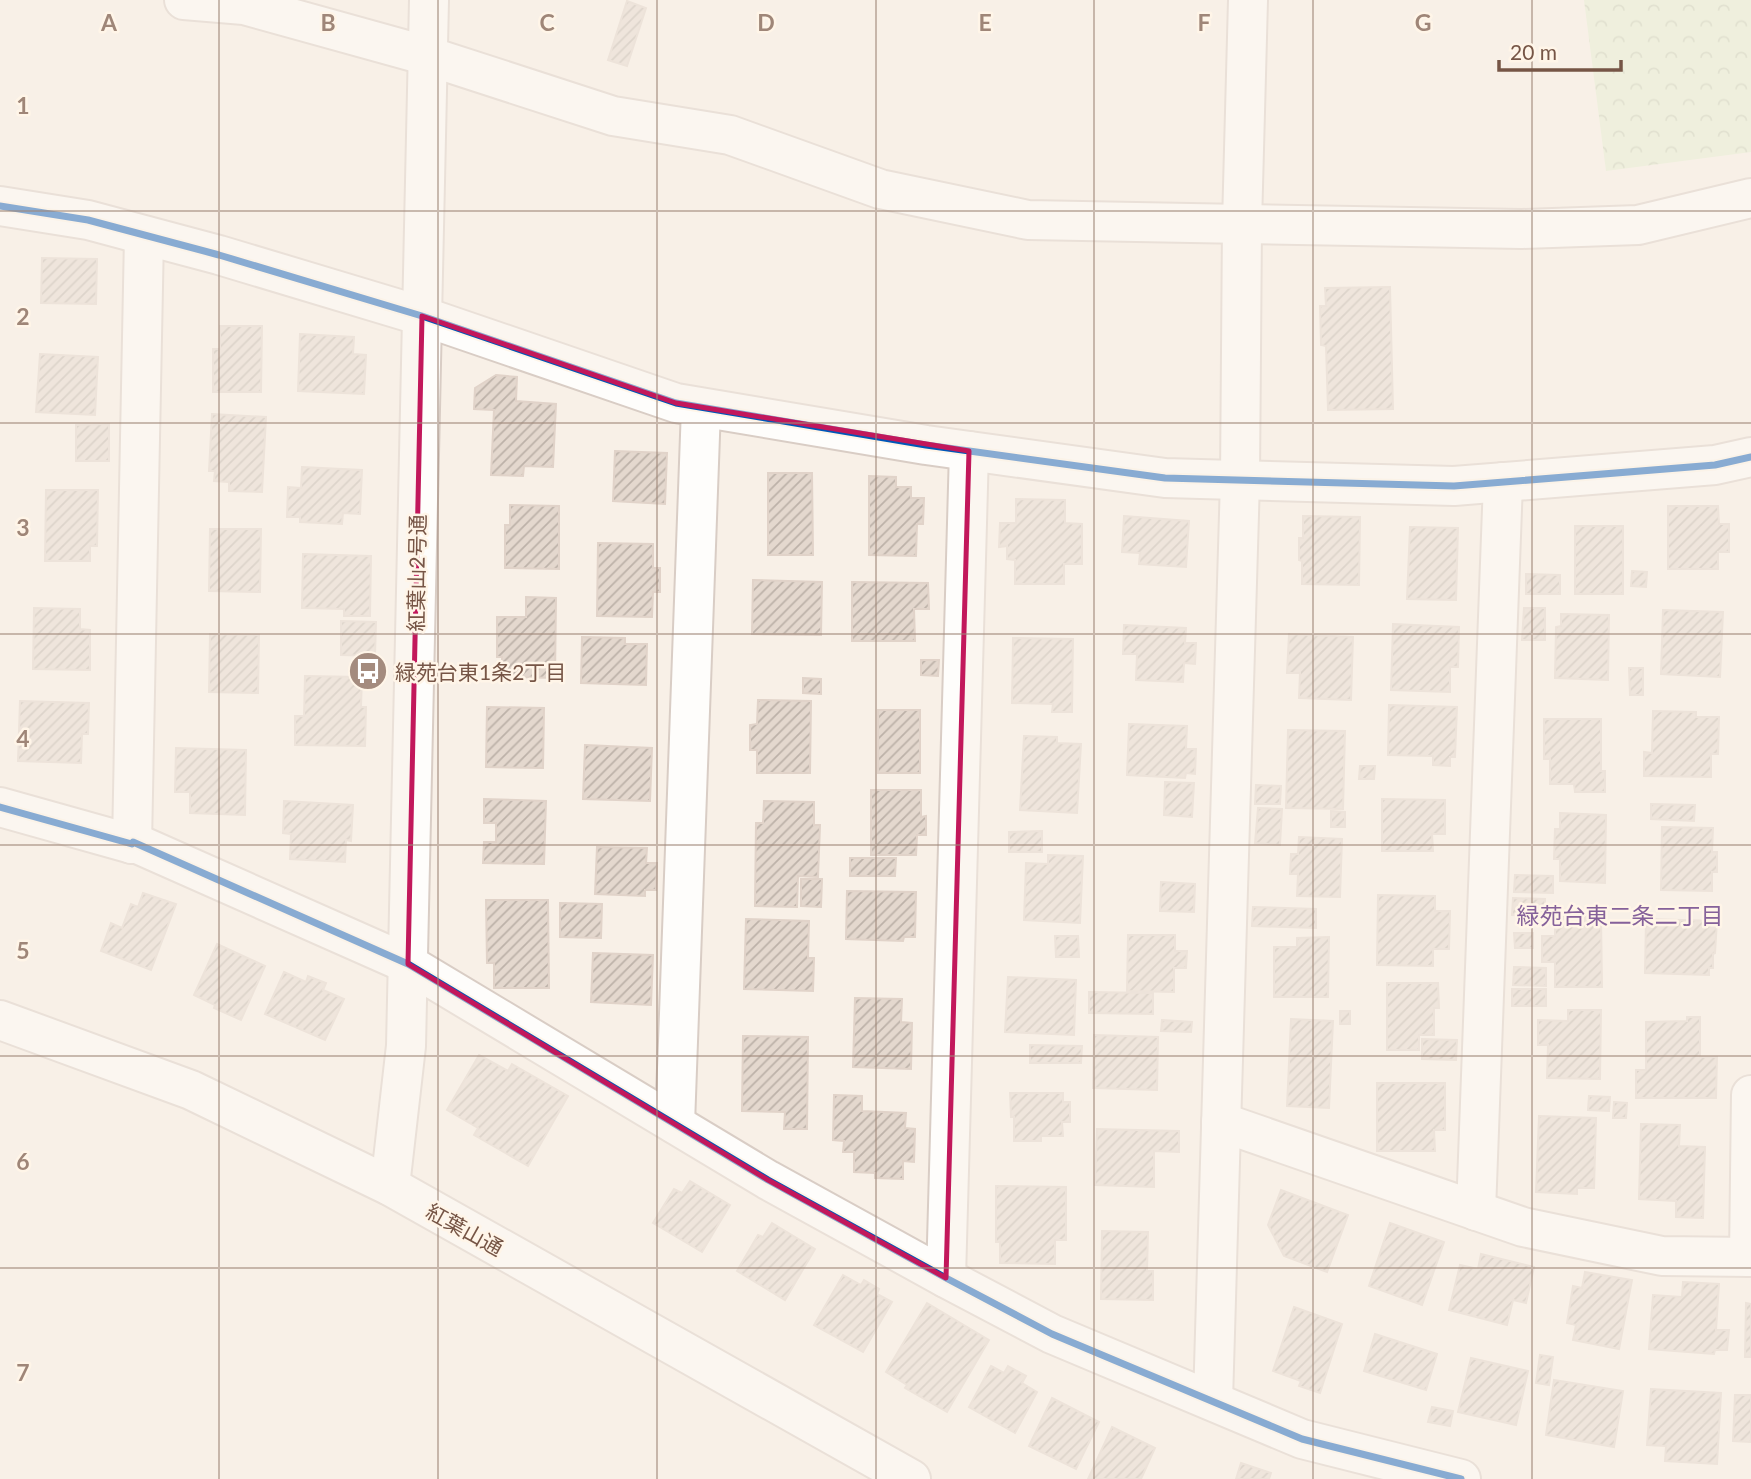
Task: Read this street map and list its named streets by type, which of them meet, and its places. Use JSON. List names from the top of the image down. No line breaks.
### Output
{"streets":{"street":["紅葉山2号通","紅葉山通"]},"crossings":[["紅葉山2号通","紅葉山通"]],"districts":["緑苑台東二条二丁目"],"places":{"bus stop":["緑苑台東1条2丁目"]},"scale_bar":"20 m","grid":{"columns":["A","B","C","D","E","F","G"],"rows":["1","2","3","4","5","6","7"]}}
